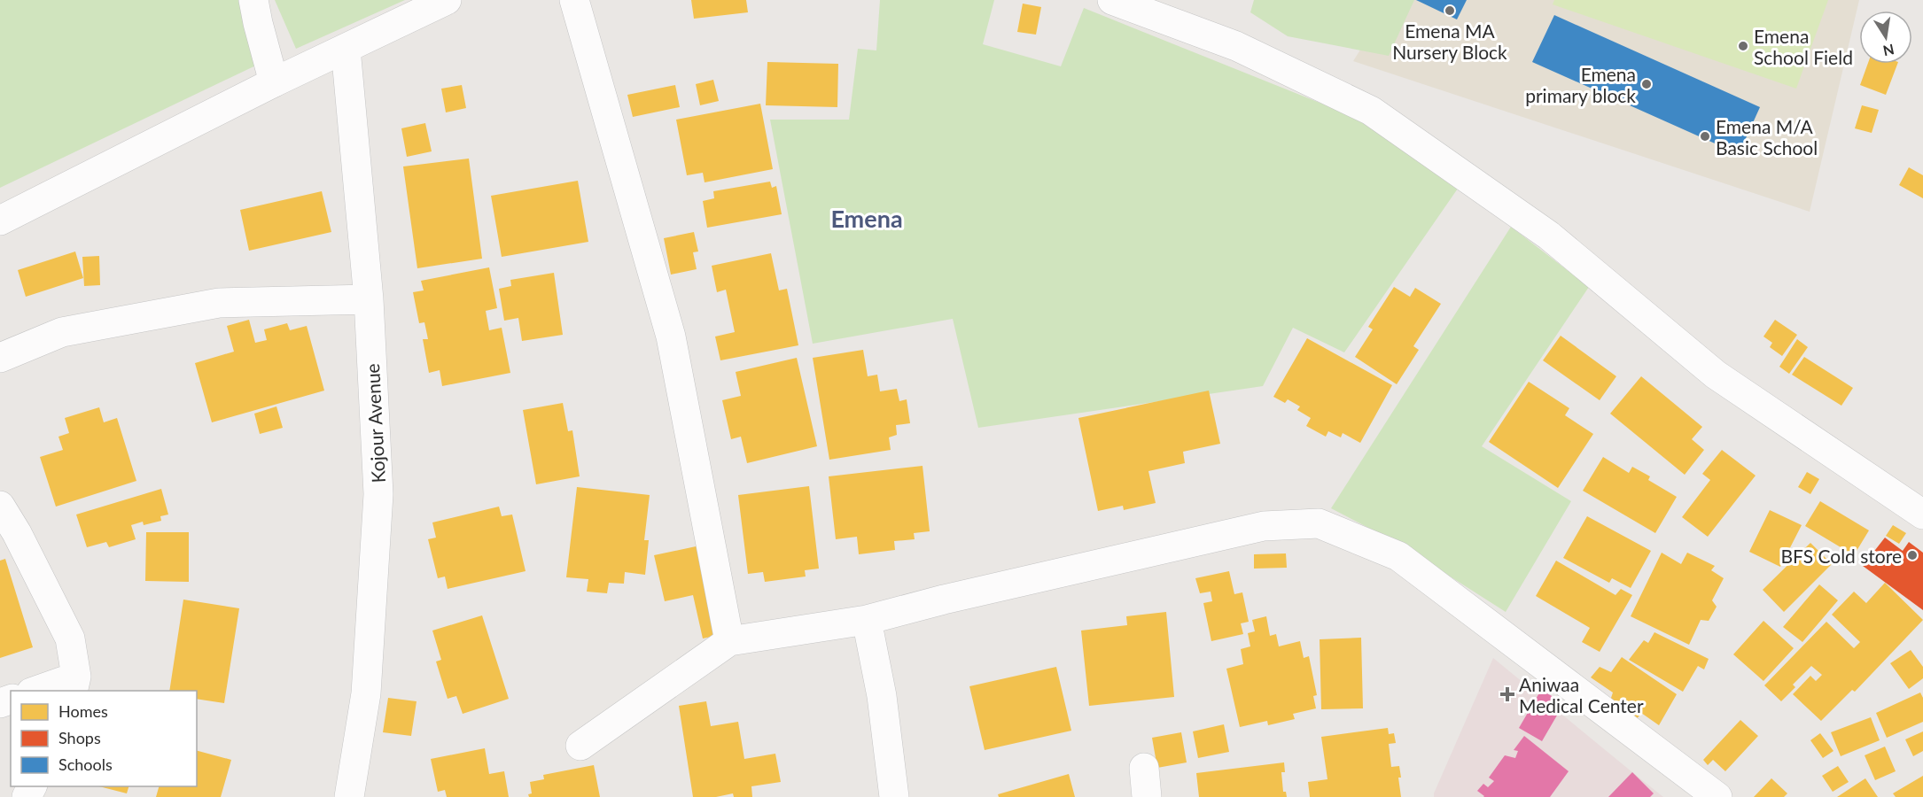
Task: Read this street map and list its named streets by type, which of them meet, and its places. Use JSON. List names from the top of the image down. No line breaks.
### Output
{"streets":{"street":["Kojour Avenue"]},"districts":["Emena"],"places":{"other":["Emena MA Nursery Block","Emena School Field","Emena primary block","Emena M/A Basic School","BFS Cold store"],"health":["Aniwaa Medical Center"]},"legend":["Homes","Shops","Schools"],"north":"bottom"}
